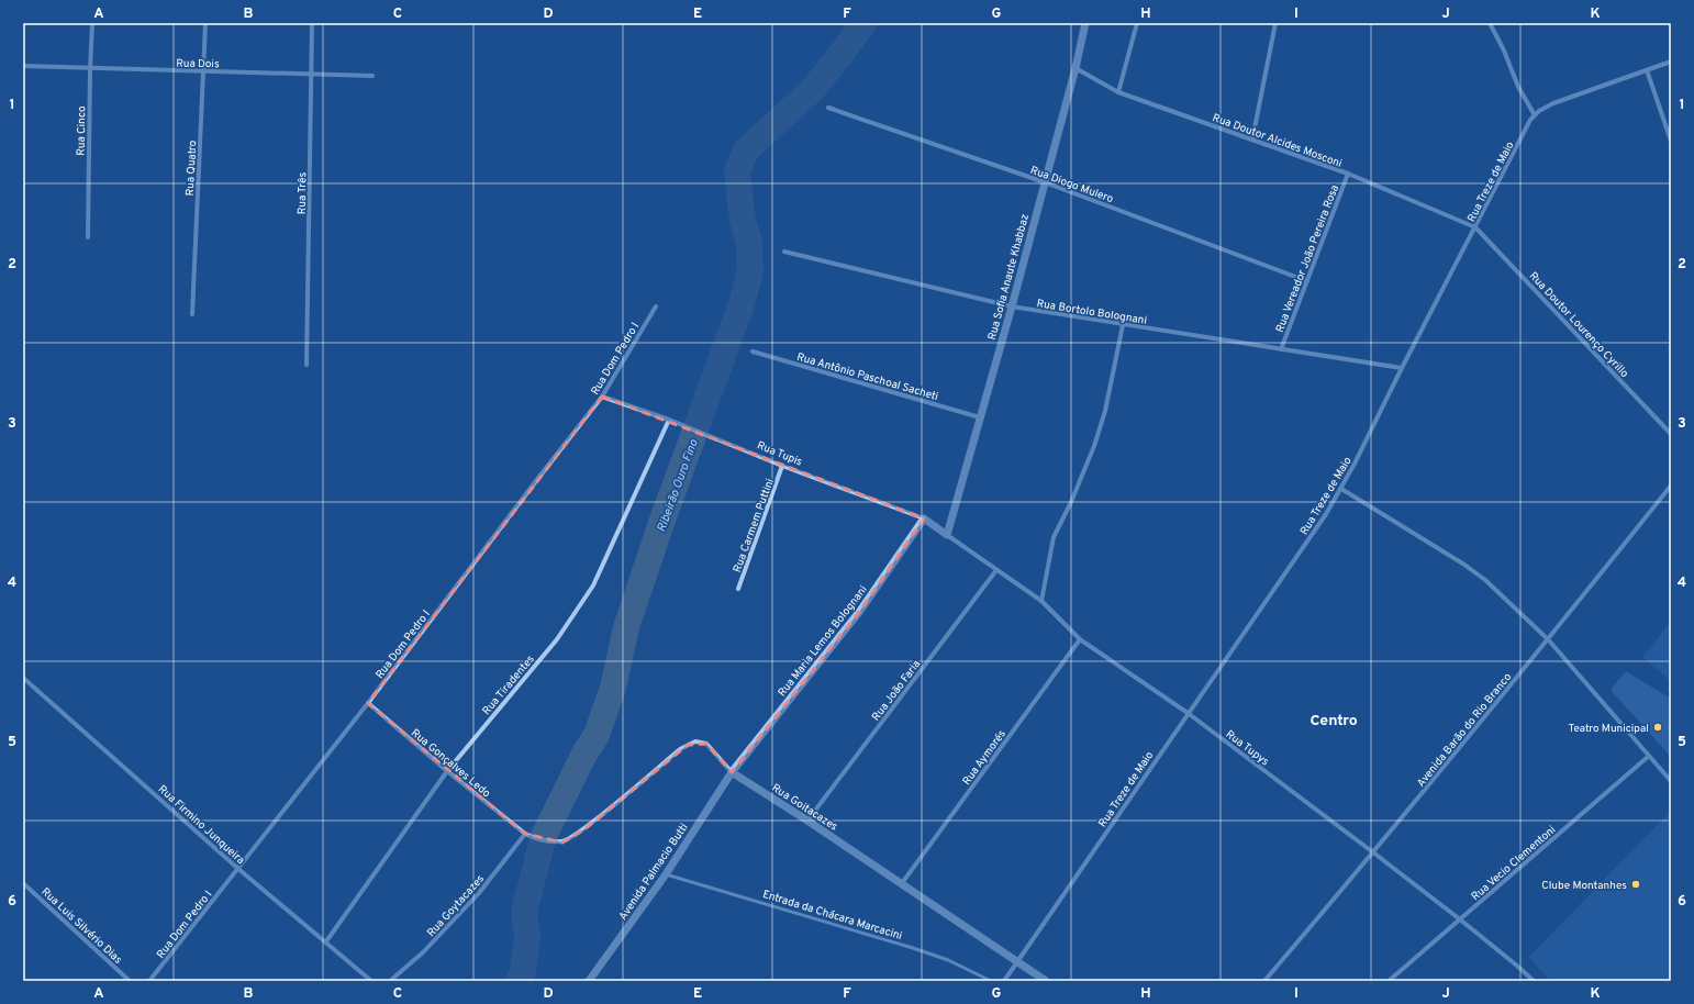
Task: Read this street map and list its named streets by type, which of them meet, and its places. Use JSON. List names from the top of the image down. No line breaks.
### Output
{"streets":{"street":["Rua Dois","Rua Cinco","Rua Doutor Alcides Mosconi","Rua Quatro","Rua Treze de Maio","Rua Diogo Mulero","Rua Três","Rua Vereador João Pereira Rosa","Rua Sofia Anaute Khabbaz","Rua Bortolo Bolognani","Rua Doutor Lourenço Cyrillo","Rua Dom Pedro I","Rua Antônio Paschoal Sacheti","Rua Tupis","Rua Carmem Puttini","Rua Maria Lemos Bolognani","Rua Tiradentes","Rua João Faria","Avenida Barão do Rio Branco","Rua Tupys","Rua Aymorés","Rua Gonçalves Ledo","Rua Goitacazes","Rua Firmino Junqueira","Rua Vecio Clementoni","Avenida Palmacio Butti","Rua Goytacazes","Rua Luis Silvério Dias"],"lane":["Entrada da Chácara Marcacini"]},"crossings":[["Rua Dois","Rua Cinco"],["Rua Dois","Rua Quatro"],["Rua Dois","Rua Três"],["Rua Doutor Alcides Mosconi","Rua Treze de Maio"],["Rua Doutor Alcides Mosconi","Rua Vereador João Pereira Rosa"],["Rua Doutor Alcides Mosconi","Rua Sofia Anaute Khabbaz"],["Rua Doutor Alcides Mosconi","Rua Doutor Lourenço Cyrillo"],["Rua Treze de Maio","Rua Bortolo Bolognani"],["Rua Treze de Maio","Rua Doutor Lourenço Cyrillo"],["Rua Treze de Maio","Rua Tupys"],["Rua Treze de Maio","Rua Goitacazes"],["Rua Diogo Mulero","Rua Vereador João Pereira Rosa"],["Rua Diogo Mulero","Rua Sofia Anaute Khabbaz"],["Rua Vereador João Pereira Rosa","Rua Bortolo Bolognani"],["Rua Sofia Anaute Khabbaz","Rua Bortolo Bolognani"],["Rua Sofia Anaute Khabbaz","Rua Antônio Paschoal Sacheti"],["Rua Sofia Anaute Khabbaz","Rua Tupis"],["Rua Sofia Anaute Khabbaz","Rua Tupys"],["Rua Dom Pedro I","Rua Tupis"],["Rua Dom Pedro I","Rua Gonçalves Ledo"],["Rua Dom Pedro I","Rua Firmino Junqueira"],["Rua Tupis","Rua Carmem Puttini"],["Rua Tupis","Rua Maria Lemos Bolognani"],["Rua Tupis","Rua Tiradentes"],["Rua Tupis","Rua Tupys"],["Rua Maria Lemos Bolognani","Rua Goitacazes"],["Rua Maria Lemos Bolognani","Avenida Palmacio Butti"],["Rua Tiradentes","Rua Gonçalves Ledo"],["Rua Tiradentes","Rua Firmino Junqueira"],["Rua João Faria","Rua Tupys"],["Rua João Faria","Rua Goitacazes"],["Avenida Barão do Rio Branco","Rua Tupys"],["Rua Tupys","Rua Aymorés"],["Rua Tupys","Rua Vecio Clementoni"],["Rua Aymorés","Rua Goitacazes"],["Rua Gonçalves Ledo","Rua Goitacazes"],["Rua Gonçalves Ledo","Rua Goytacazes"],["Rua Goitacazes","Avenida Palmacio Butti"],["Avenida Palmacio Butti","Entrada da Chácara Marcacini"]],"districts":["Centro"],"water":["Ribeirão Ouro Fino"],"places":["Teatro Municipal","Clube Montanhes"],"grid":{"columns":["A","B","C","D","E","F","G","H","I","J","K"],"rows":["1","2","3","4","5","6"]}}
